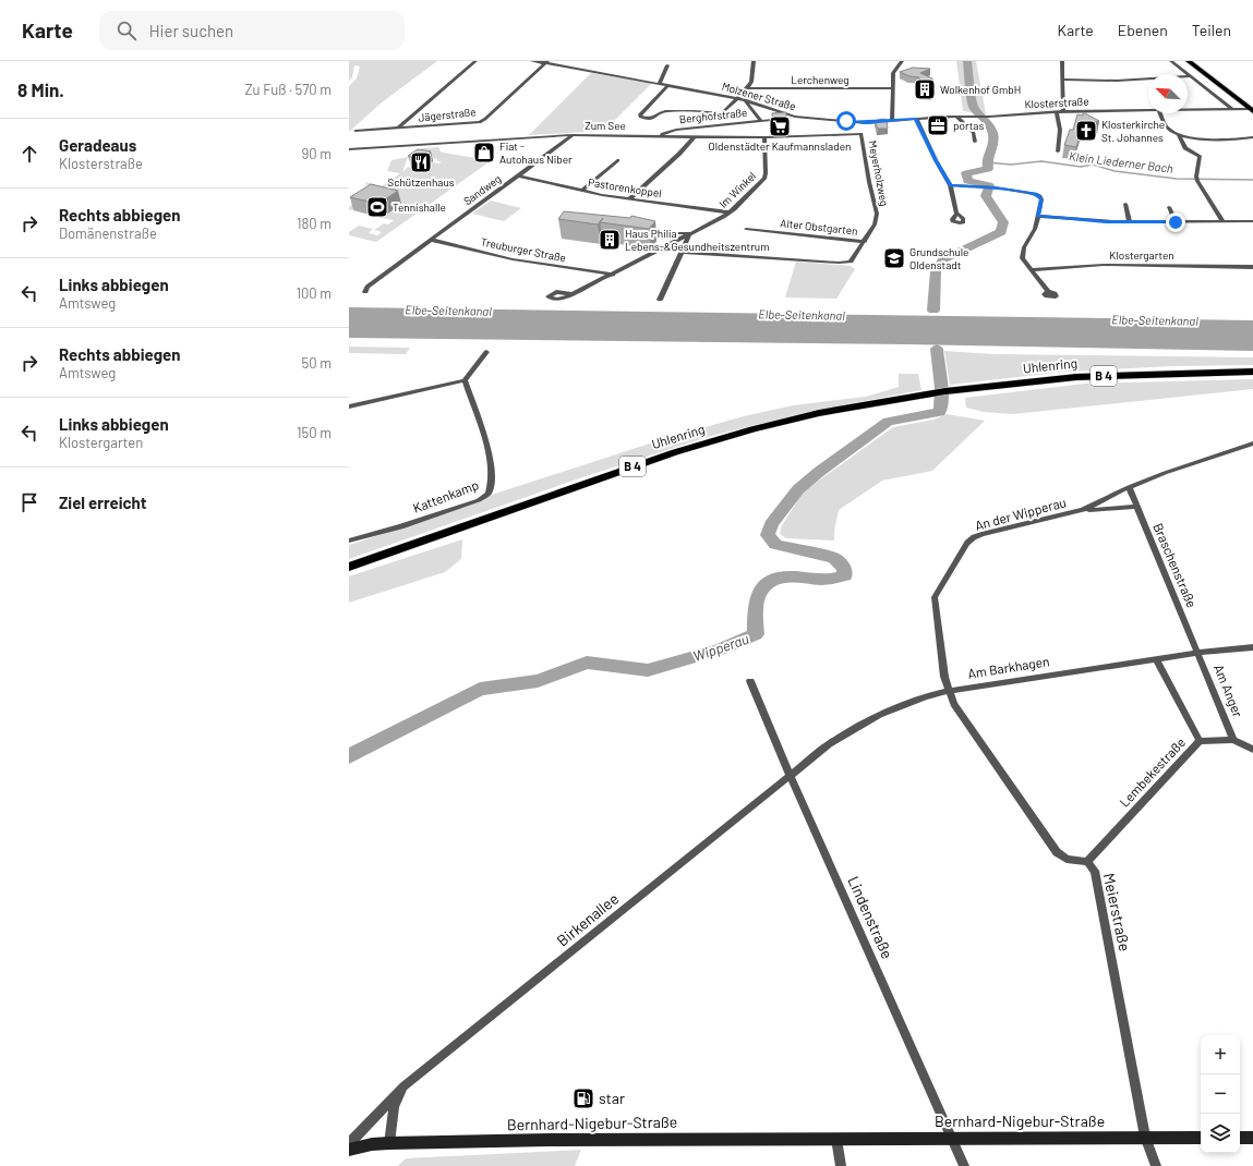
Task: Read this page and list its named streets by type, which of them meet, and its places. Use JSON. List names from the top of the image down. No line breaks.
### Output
{"streets":{"highway":["Uhlenring","B 4"],"main road":["Bernhard-Nigebur-Straße"],"street":["Lerchenweg","Molzener Straße","Klosterstraße","Jägerstraße","Berghofstraße","Zum See","Meyerholzweg","Pastorenkoppel","Sandweg","Im Winkel","Alter Obstgarten","Treuburger Straße","Klostergarten","Kattenkamp","An der Wipperau","Braschenstraße","Am Barkhagen","Am Anger","Lembekestraße","Meierstraße","Lindenstraße","Birkenallee"]},"crossings":[["Molzener Straße","Klosterstraße"],["Molzener Straße","Jägerstraße"],["Molzener Straße","Berghofstraße"],["Berghofstraße","Zum See"],["Zum See","Meyerholzweg"],["Zum See","Sandweg"],["Zum See","Im Winkel"],["Meyerholzweg","Alter Obstgarten"],["Pastorenkoppel","Sandweg"],["Pastorenkoppel","Im Winkel"],["Sandweg","Treuburger Straße"],["Im Winkel","Treuburger Straße"],["An der Wipperau","Braschenstraße"],["An der Wipperau","Am Barkhagen"],["An der Wipperau","Meierstraße"],["Braschenstraße","Am Barkhagen"],["Braschenstraße","Am Anger"],["Am Barkhagen","Am Anger"],["Am Barkhagen","Meierstraße"],["Am Barkhagen","Lindenstraße"],["Am Barkhagen","Birkenallee"],["Am Anger","Lembekestraße"],["Lembekestraße","Meierstraße"],["Meierstraße","Bernhard-Nigebur-Straße"],["Lindenstraße","Birkenallee"],["Lindenstraße","Bernhard-Nigebur-Straße"],["Birkenallee","Bernhard-Nigebur-Straße"]],"water":["Klein Liederner Bach","Elbe-Seitenkanal","Wipperau"],"places":{"building":["Wolkenhof GmbH","Haus Philia Lebens-&Gesundheitszentrum"],"office":["portas"],"supermarket":["Oldenstädter Kaufmannsladen"],"church":["Klosterkirche St. Johannes"],"shop":["Fiat - Autohaus Niber"],"restaurant":["Schützenhaus"],"sports":["Tennishalle"],"school or university":["Grundschule Oldenstadt"],"fuel station":["star"]},"north":"top left","page":{"header":"Karte","search":"Hier suchen","nav":["Karte","Ebenen","Teilen"],"heading":["8 Min.","Zu Fuß · 570 m"],"list":[["Geradeaus","Klosterstraße","90 m"],["Rechts abbiegen","Domänenstraße","180 m"],["Links abbiegen","Amtsweg","100 m"],["Rechts abbiegen","Amtsweg","50 m"],["Links abbiegen","Klostergarten","150 m"],"Ziel erreicht"],"map_buttons":["+","−"]}}
